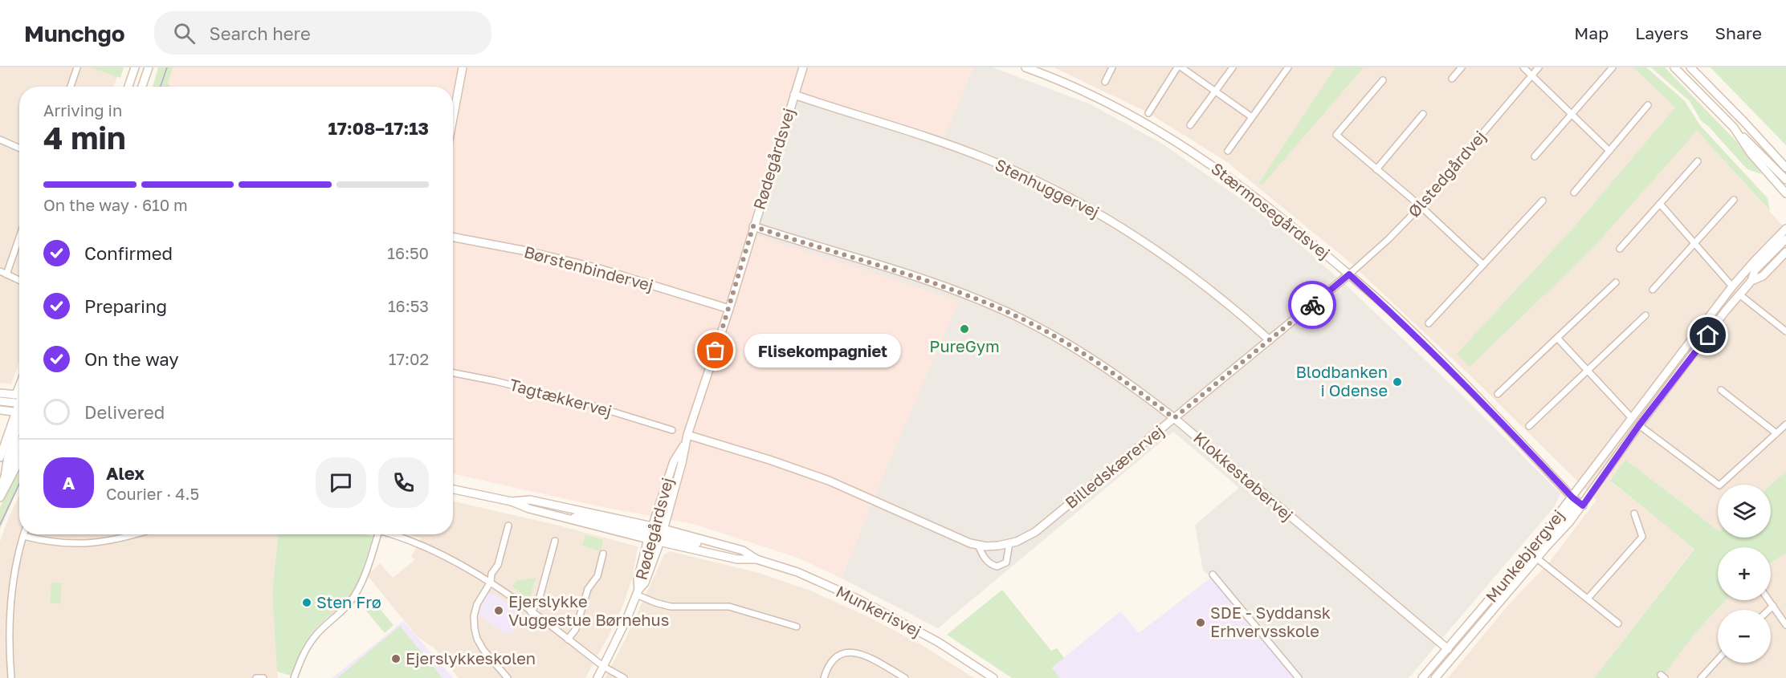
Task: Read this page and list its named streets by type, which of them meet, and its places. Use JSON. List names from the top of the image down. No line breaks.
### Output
{"streets":{"street":["Rødegårdsvej","Ølstedgårdvej","Stenhuggervej","Stærmosegårdsvej","Børstenbindervej","Tagtækkervej","Billedskærervej","Klokkestøbervej","Munkebjergvej","Munkerisvej"]},"crossings":[["Rødegårdsvej","Stenhuggervej"],["Rødegårdsvej","Børstenbindervej"],["Rødegårdsvej","Billedskærervej"],["Rødegårdsvej","Klokkestøbervej"],["Rødegårdsvej","Munkerisvej"],["Ølstedgårdvej","Stærmosegårdsvej"],["Ølstedgårdvej","Billedskærervej"],["Stenhuggervej","Billedskærervej"],["Stærmosegårdsvej","Billedskærervej"],["Stærmosegårdsvej","Munkebjergvej"],["Billedskærervej","Klokkestøbervej"],["Klokkestøbervej","Munkebjergvej"]],"places":["PureGym","Flisekompagniet","Blodbanken i Odense","Sten Frø","Ejerslykke Vuggestue Børnehus","SDE - Syddansk Erhvervsskole","Ejerslykkeskolen"],"page":{"header":"Munchgo","search":"Search here","nav":["Map","Layers","Share"],"heading":["4 min","Arriving in","17:08–17:13"],"panel":["Alex","Courier · 4.5"],"bar":"On the way · 610 m","list":[["Confirmed","16:50"],["Preparing","16:53"],["On the way","17:02"],"Delivered"],"bubble":"Flisekompagniet","round":"A","map_buttons":["+","−"]}}
